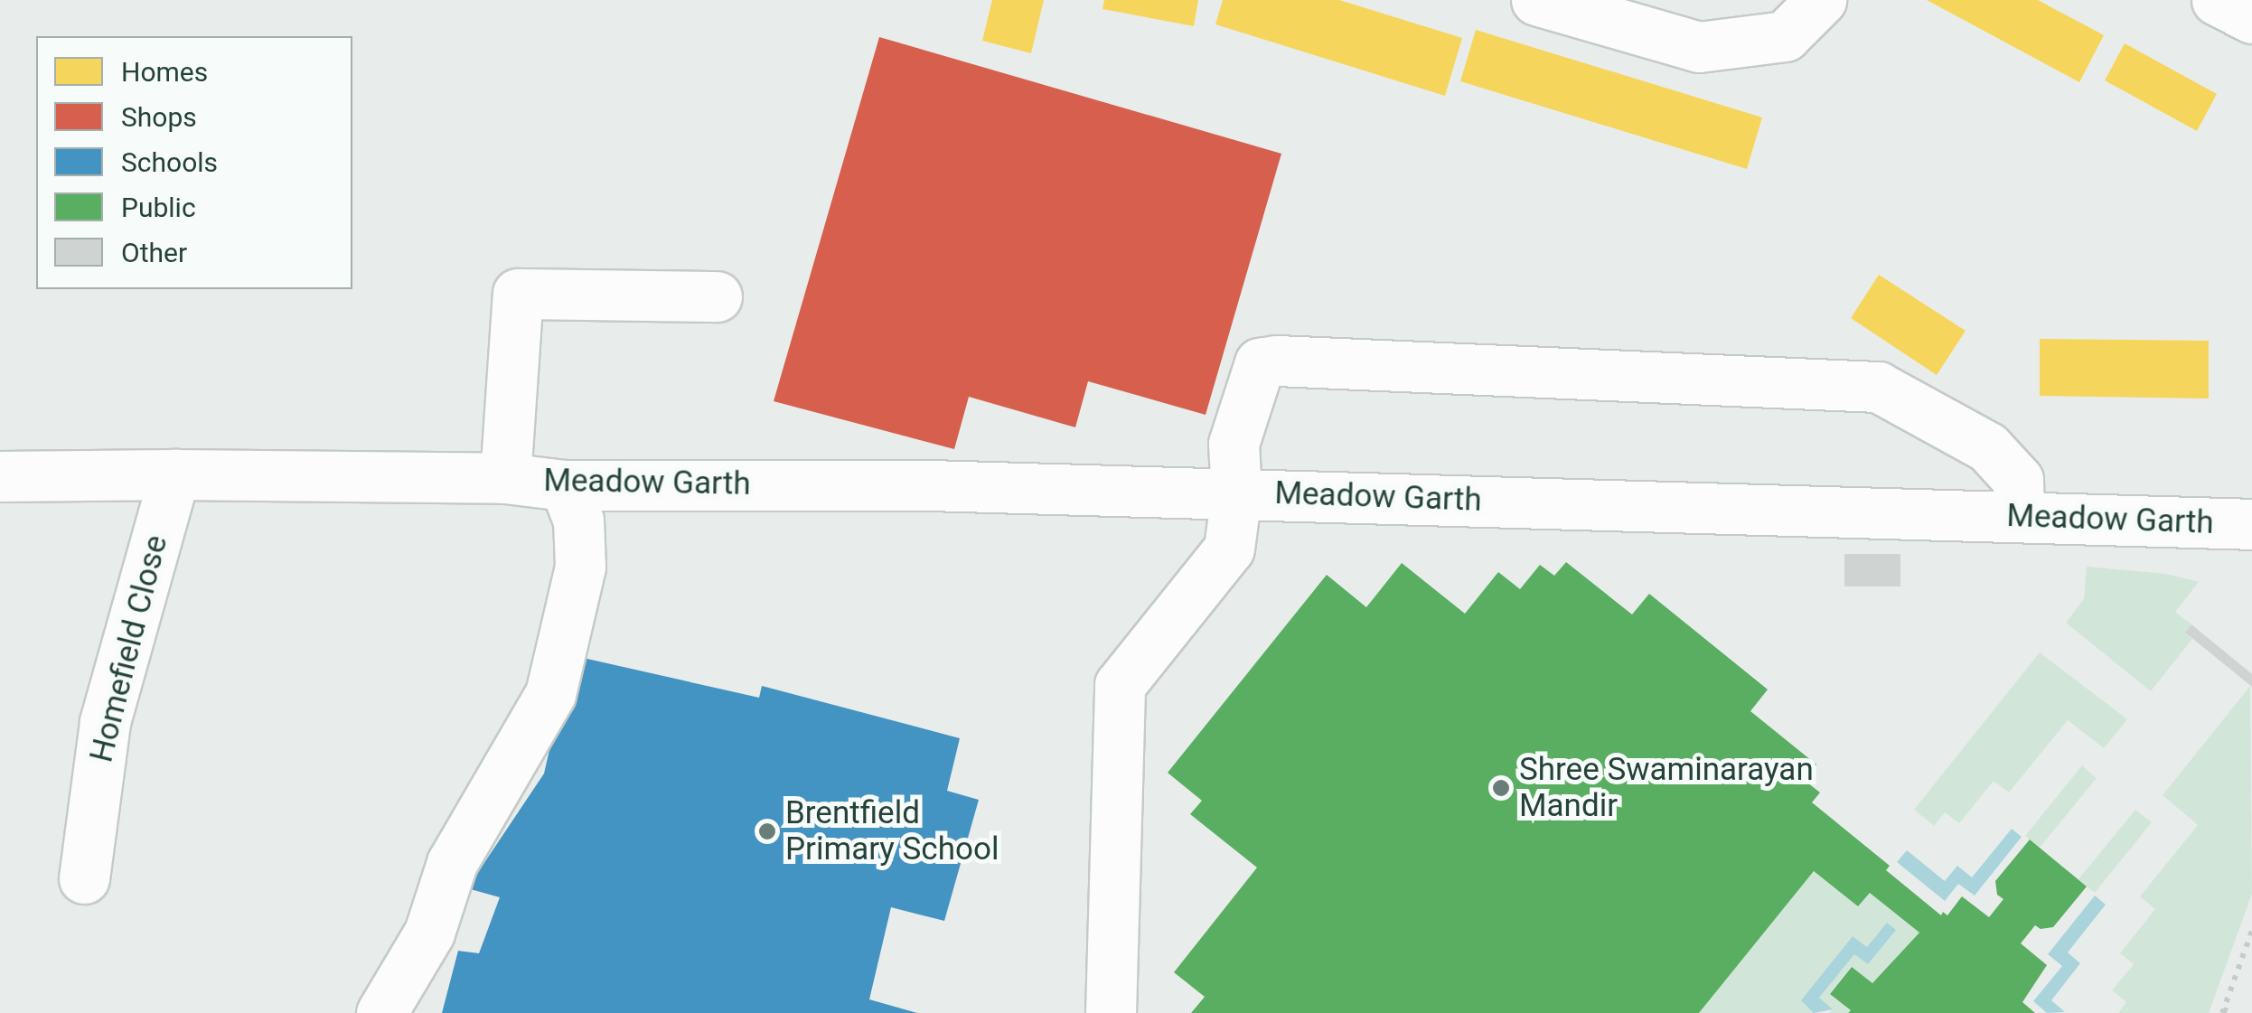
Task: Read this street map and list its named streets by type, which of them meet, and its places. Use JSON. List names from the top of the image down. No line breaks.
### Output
{"streets":{"street":["Meadow Garth","Homefield Close"]},"crossings":[["Meadow Garth","Homefield Close"]],"places":["Shree Swaminarayan Mandir","Brentfield Primary School"],"legend":["Homes","Shops","Schools","Public","Other"]}
